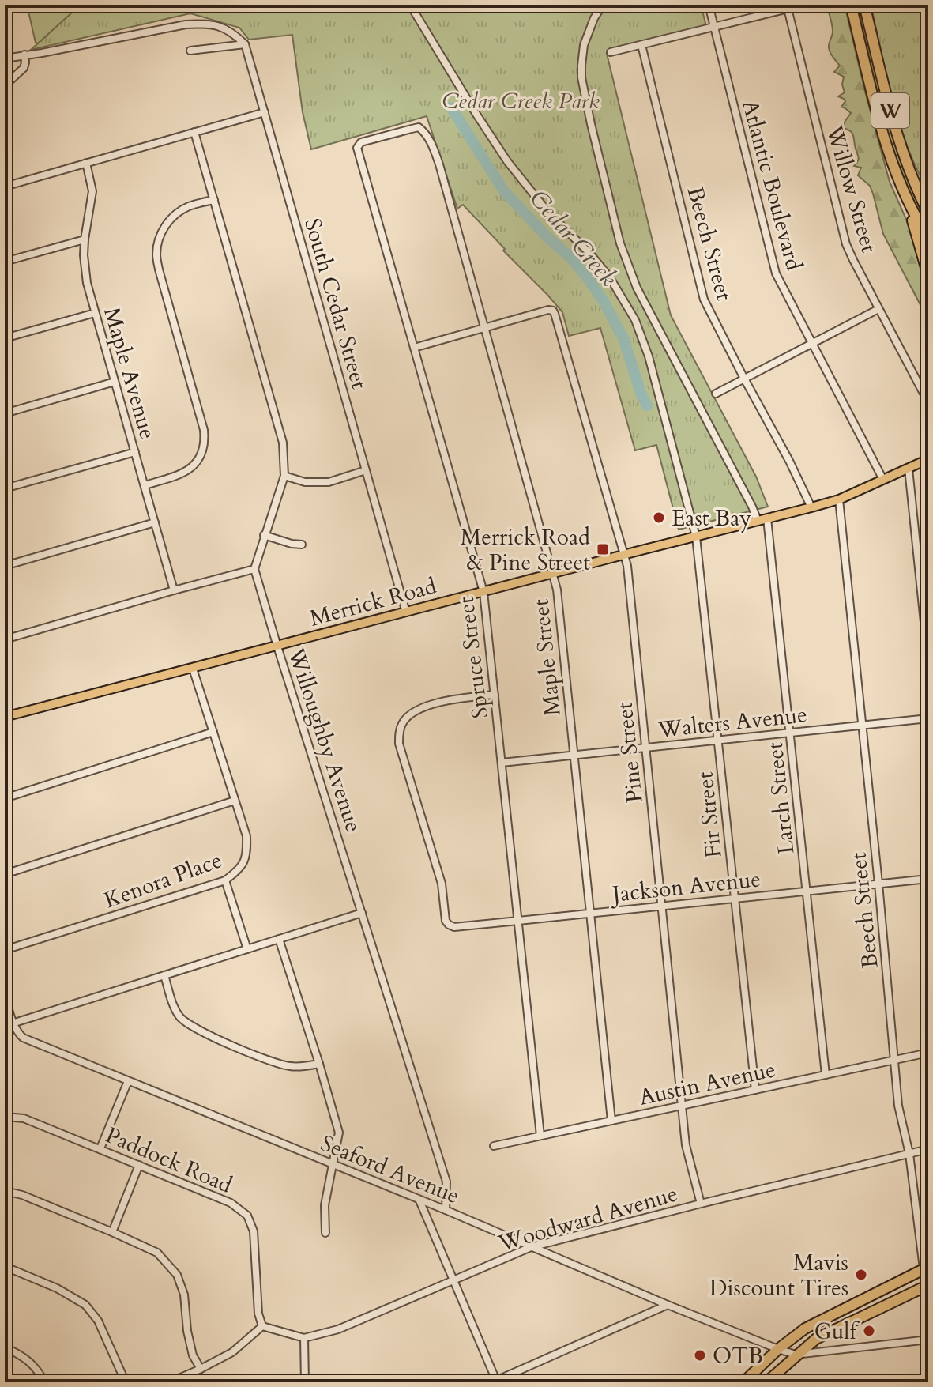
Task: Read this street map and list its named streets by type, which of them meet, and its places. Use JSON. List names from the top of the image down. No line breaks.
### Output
{"streets":{"highway":["W"],"main road":["Merrick Road"],"street":["Atlantic Boulevard","Willow Street","Beech Street","South Cedar Street","Maple Avenue","Spruce Street","Maple Street","Walters Avenue","Willoughby Avenue","Pine Street","Larch Street","Fir Street","Kenora Place","Jackson Avenue","Austin Avenue","Paddock Road","Seaford Avenue","Woodward Avenue"]},"crossings":[["Atlantic Boulevard","Merrick Road"],["Beech Street","Merrick Road"],["Beech Street","Walters Avenue"],["Beech Street","Jackson Avenue"],["Beech Street","Austin Avenue"],["Beech Street","Woodward Avenue"],["South Cedar Street","Merrick Road"],["Merrick Road","Spruce Street"],["Merrick Road","Maple Street"],["Merrick Road","Willoughby Avenue"],["Merrick Road","Pine Street"],["Merrick Road","Larch Street"],["Merrick Road","Fir Street"],["Merrick Road","Kenora Place"],["Spruce Street","Maple Street"],["Spruce Street","Walters Avenue"],["Spruce Street","Jackson Avenue"],["Spruce Street","Austin Avenue"],["Maple Street","Walters Avenue"],["Maple Street","Pine Street"],["Maple Street","Jackson Avenue"],["Maple Street","Austin Avenue"],["Walters Avenue","Pine Street"],["Walters Avenue","Larch Street"],["Walters Avenue","Fir Street"],["Willoughby Avenue","Seaford Avenue"],["Pine Street","Jackson Avenue"],["Pine Street","Austin Avenue"],["Pine Street","Woodward Avenue"],["Larch Street","Jackson Avenue"],["Larch Street","Austin Avenue"],["Fir Street","Jackson Avenue"],["Fir Street","Austin Avenue"],["Seaford Avenue","Woodward Avenue"]],"water":["Cedar Creek"],"parks":["Cedar Creek Park"],"places":{"other":["East Bay","Mavis Discount Tires","Gulf","OTB"],"transit":["Merrick Road & Pine Street"]}}
